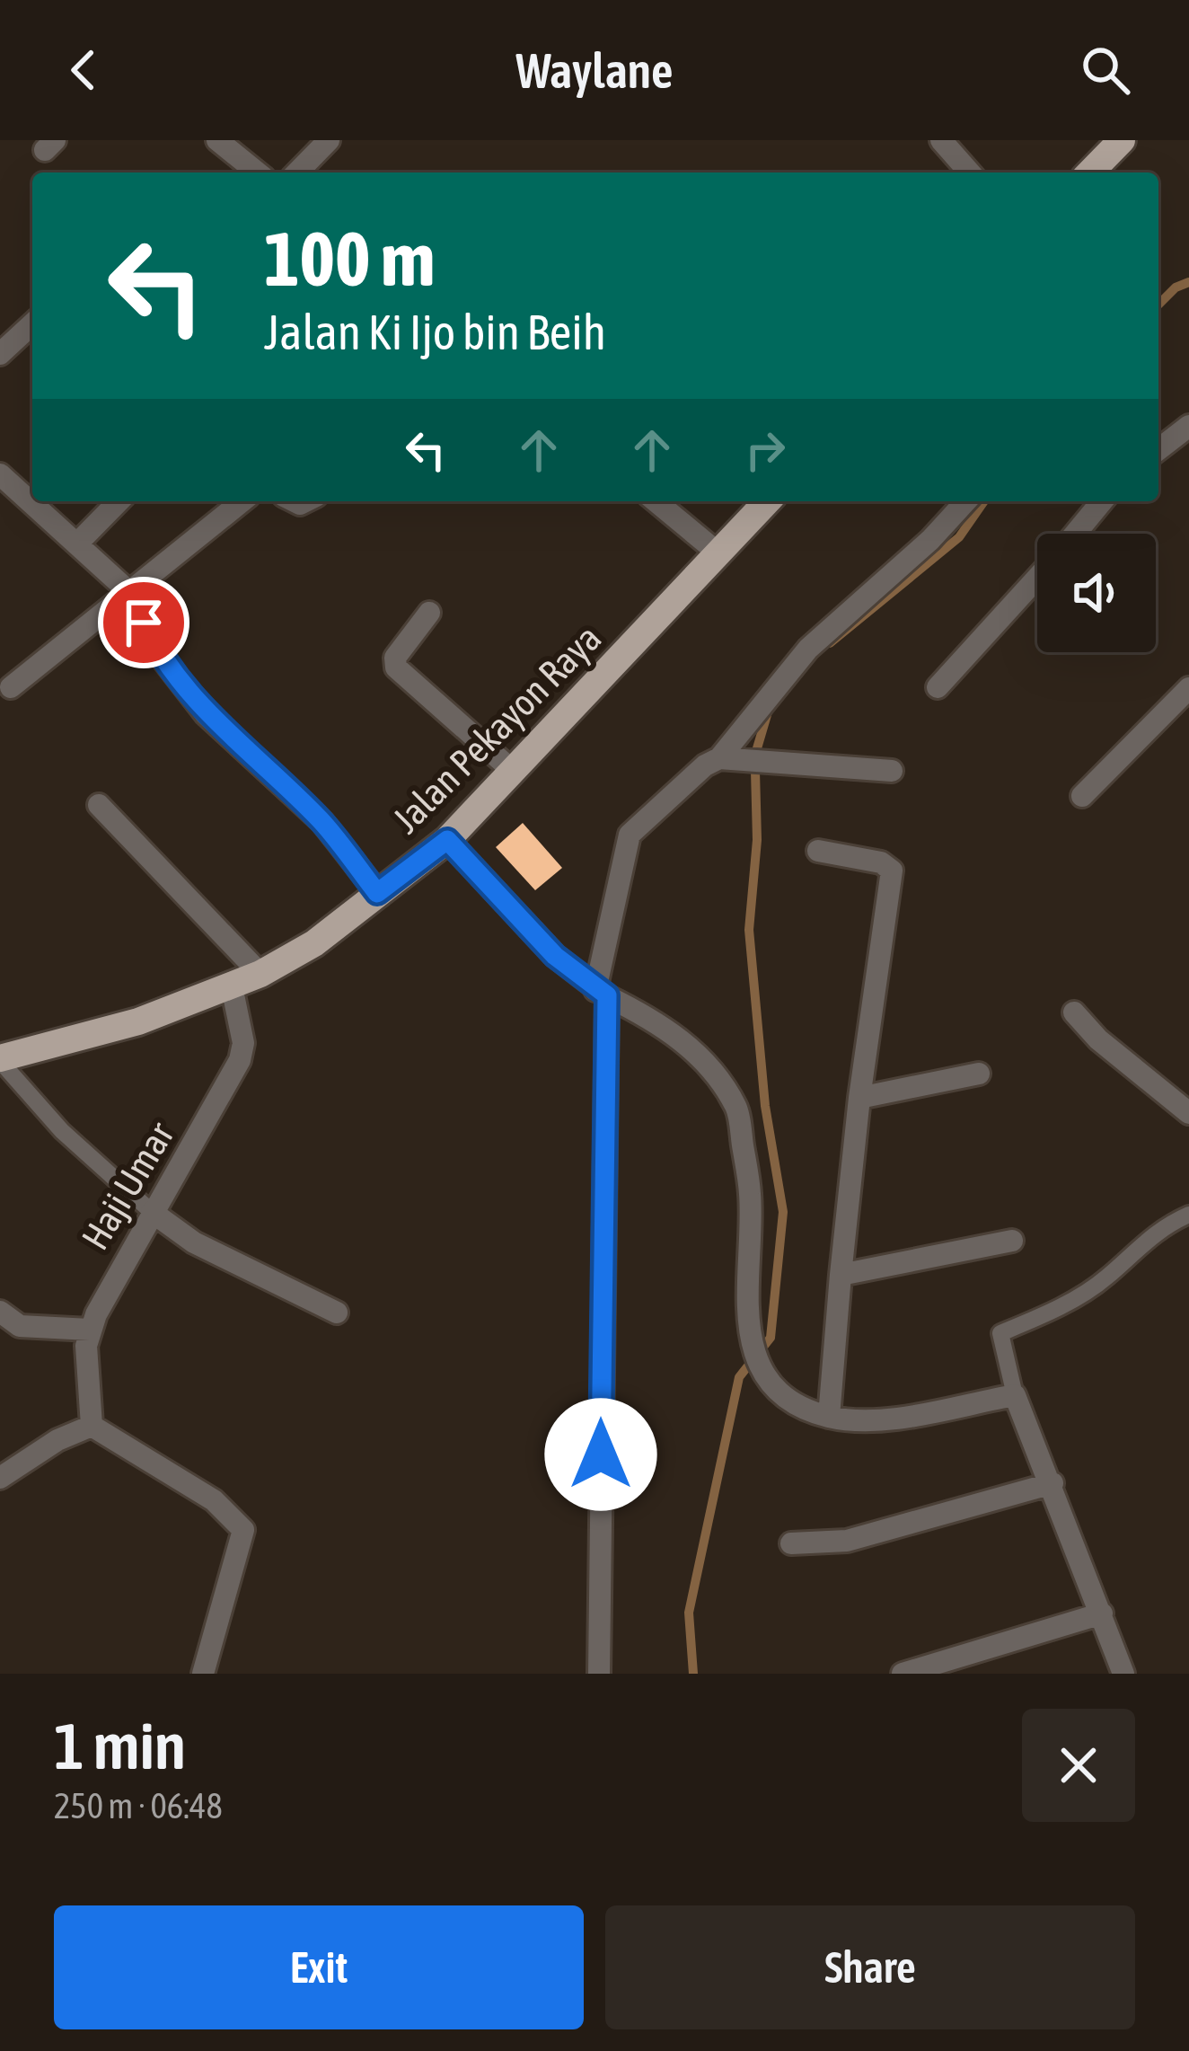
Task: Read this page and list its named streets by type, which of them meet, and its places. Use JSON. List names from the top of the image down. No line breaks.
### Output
{"streets":{"main road":["Jalan Pekayon Raya"],"street":["Haji Umar"]},"crossings":[["Jalan Pekayon Raya","Haji Umar"]],"page":{"header":"Waylane","turn":["100 m","Jalan Ki Ijo bin Beih"],"heading":["1 min","250 m · 06:48"],"buttons":["Exit","Share"]}}
